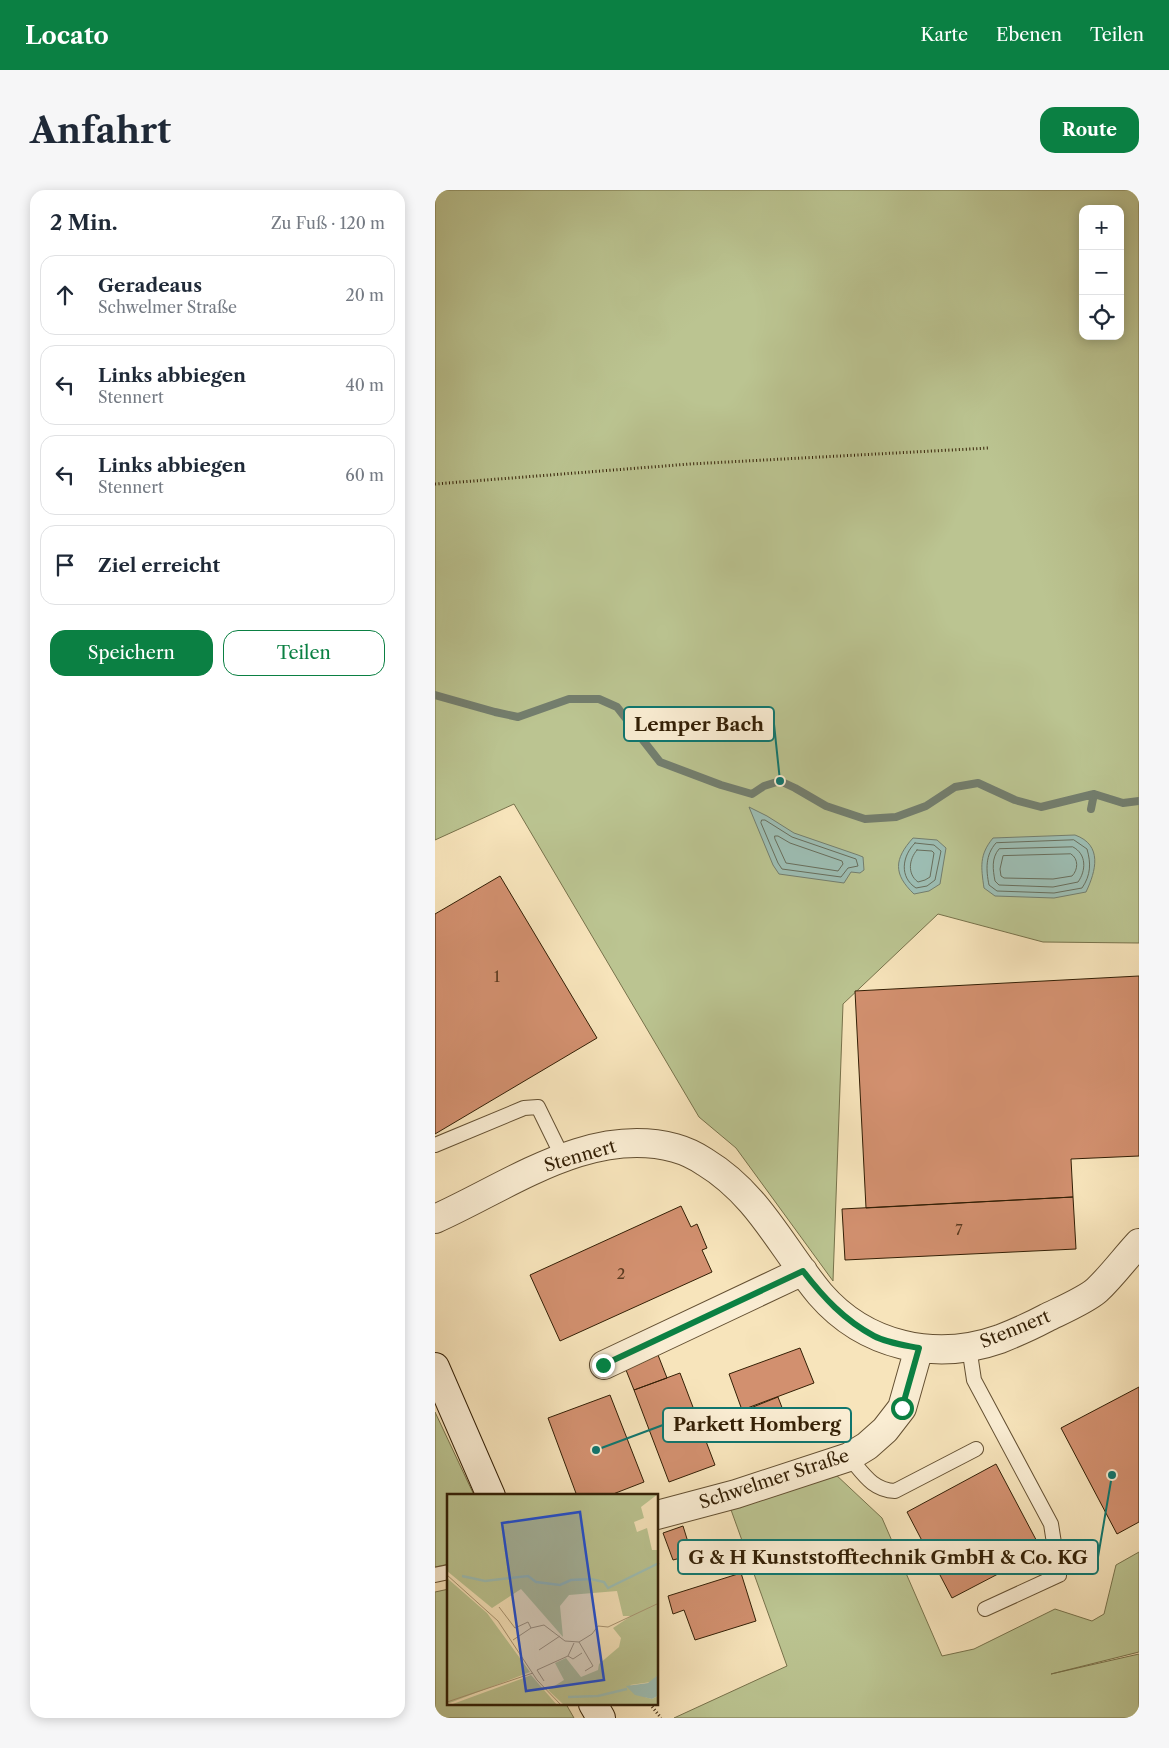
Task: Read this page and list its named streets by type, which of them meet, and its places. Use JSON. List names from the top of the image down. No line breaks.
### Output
{"streets":{"street":["Stennert","Schwelmer Straße"]},"crossings":[["Stennert","Schwelmer Straße"]],"places":["Lemper Bach","Parkett Homberg","G & H Kunststofftechnik GmbH & Co. KG"],"house_numbers":["1","7","2"],"page":{"header":"Locato","nav":["Karte","Ebenen","Teilen"],"buttons":["Route",["Speichern","Teilen"]],"title":"Anfahrt","heading":["2 Min.","Zu Fuß · 120 m"],"map_buttons":["+","−"],"list":[["Geradeaus","Schwelmer Straße","20 m"],["Links abbiegen","Stennert","40 m"],["Links abbiegen","Stennert","60 m"],"Ziel erreicht"]}}
